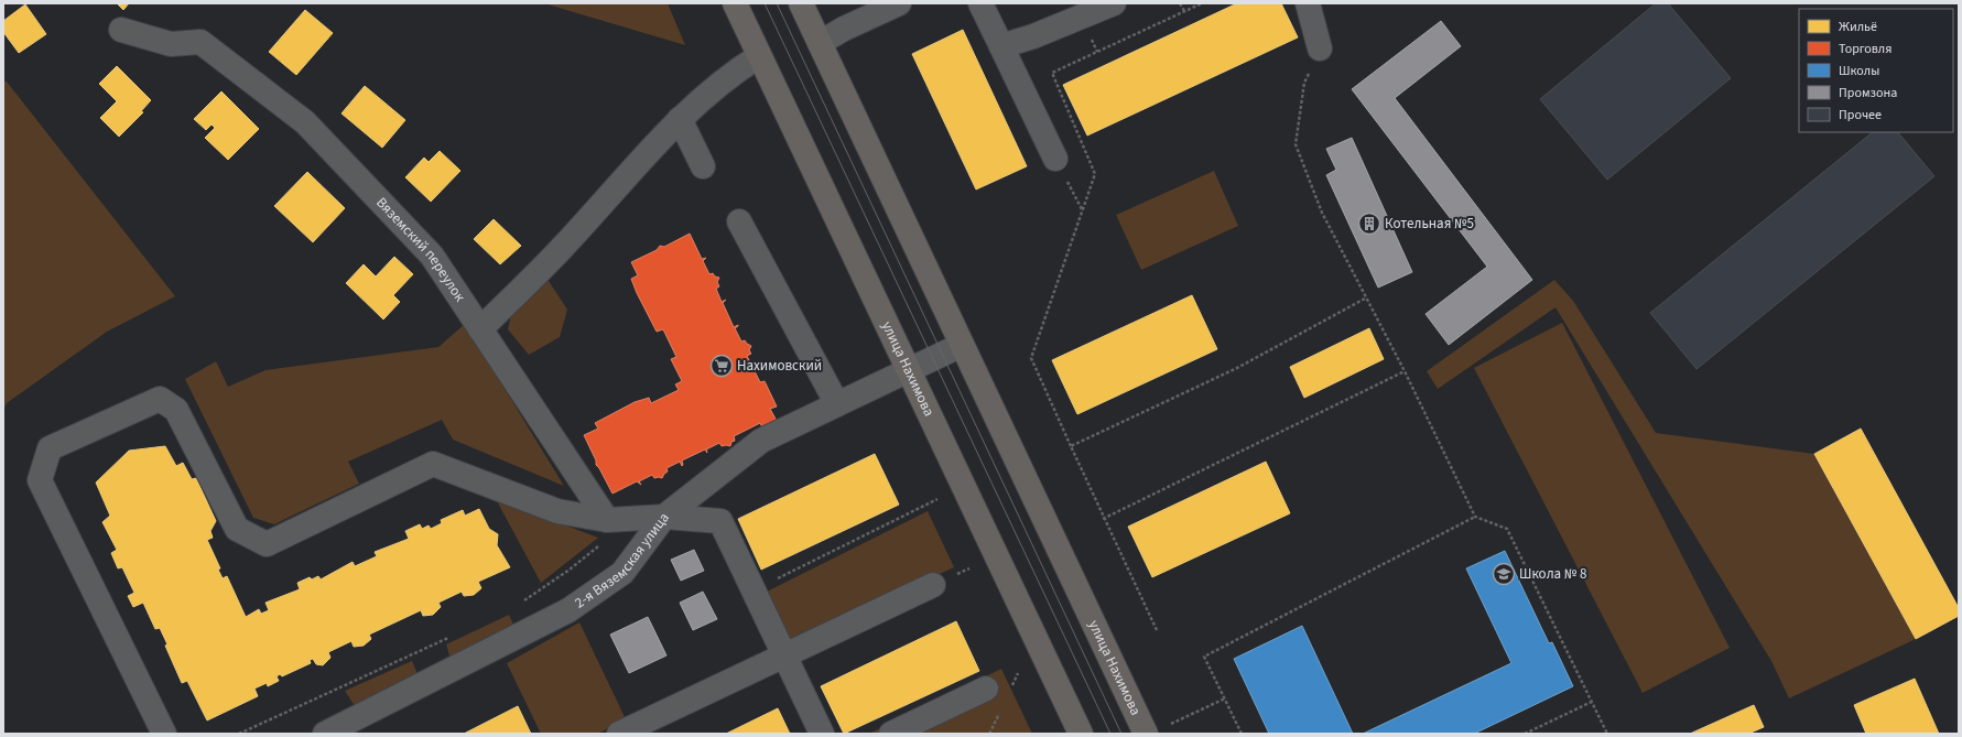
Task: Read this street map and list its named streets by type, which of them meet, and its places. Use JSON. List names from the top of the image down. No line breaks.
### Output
{"streets":{"main road":["улица Нахимова"],"street":["Вяземский переулок","2-я Вяземская улица"]},"crossings":[["улица Нахимова","2-я Вяземская улица"]],"places":{"building":["Котельная №5"],"supermarket":["Нахимовский"],"school or university":["Школа № 8"]},"legend":["Жильё","Торговля","Школы","Промзона","Прочее"]}
